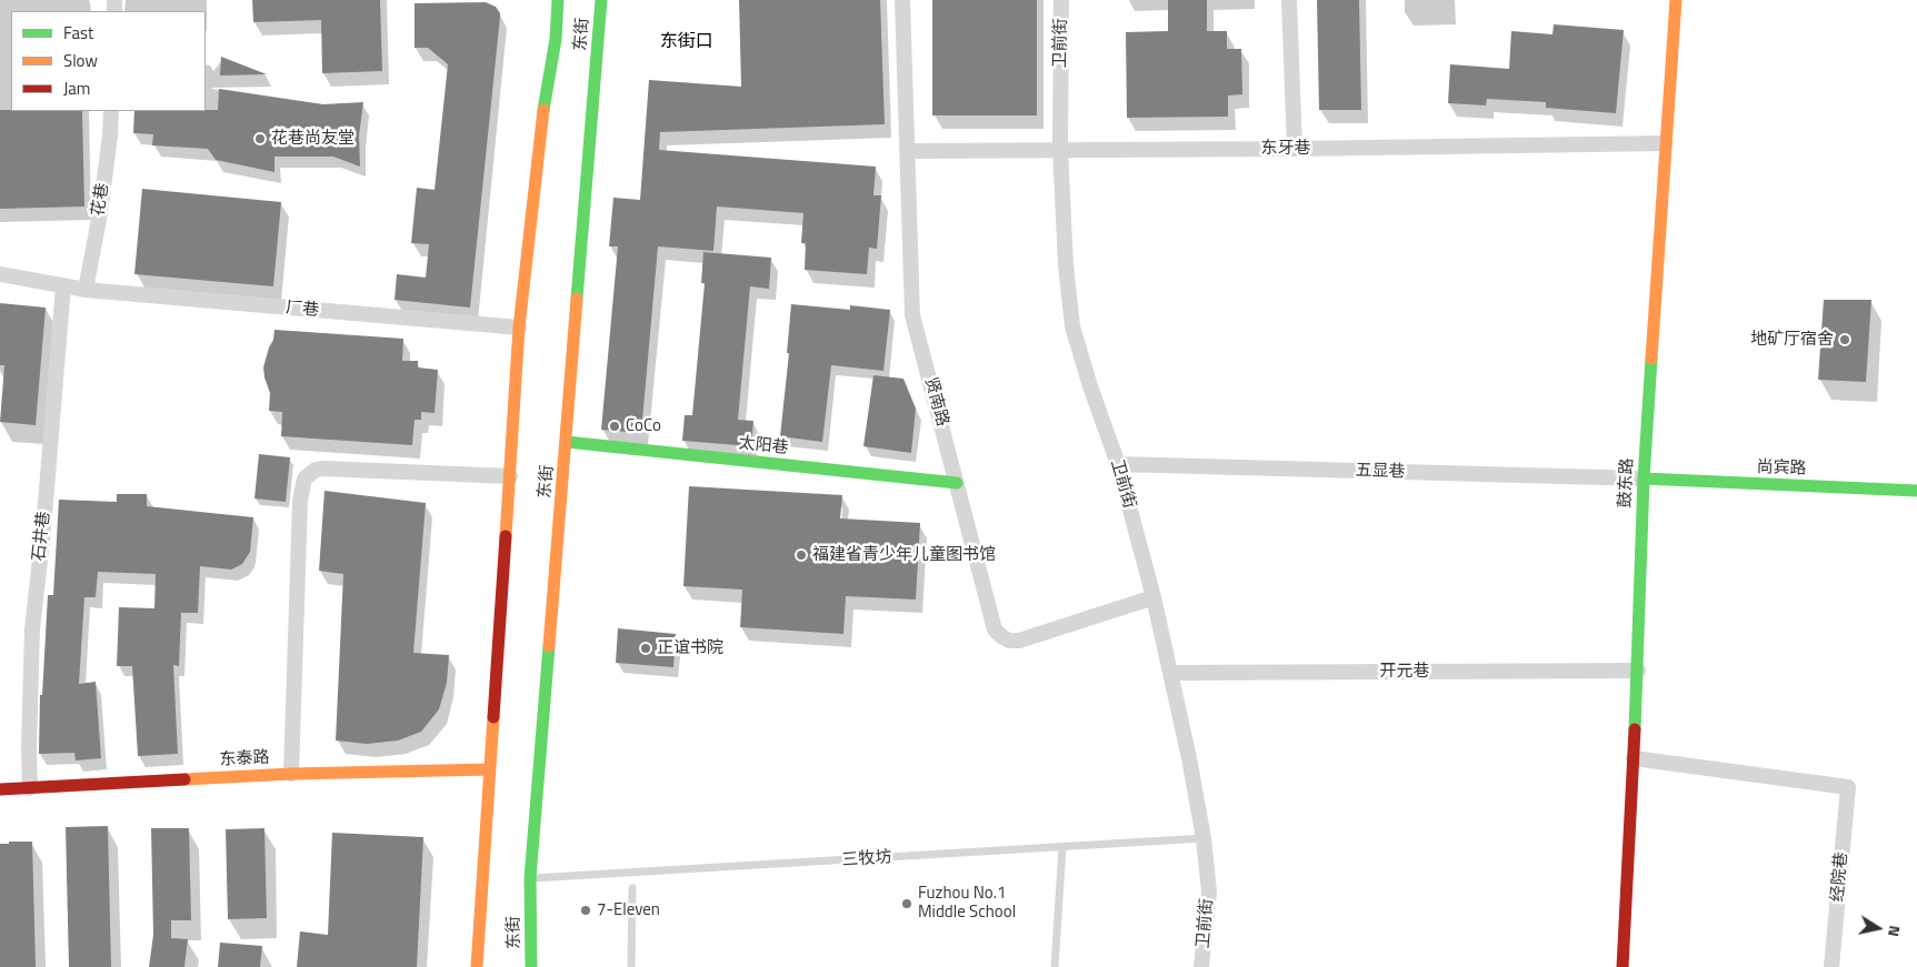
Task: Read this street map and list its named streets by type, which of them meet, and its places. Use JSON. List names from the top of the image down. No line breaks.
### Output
{"streets":{"street":["东街","卫前街","东牙巷","花巷","厂巷","贤南路","太阳巷","尚宾路","五显巷","鼓东路","石井巷","开元巷","东泰路","经院巷"],"lane":["三牧坊"]},"crossings":[["东街","厂巷"],["东街","太阳巷"],["东街","东泰路"],["东街","三牧坊"],["卫前街","东牙巷"],["卫前街","贤南路"],["卫前街","五显巷"],["卫前街","开元巷"],["卫前街","三牧坊"],["东牙巷","贤南路"],["东牙巷","鼓东路"],["花巷","厂巷"],["厂巷","石井巷"],["贤南路","太阳巷"],["尚宾路","五显巷"],["尚宾路","鼓东路"],["五显巷","鼓东路"],["鼓东路","开元巷"],["鼓东路","经院巷"],["石井巷","东泰路"]],"districts":["东街口"],"places":["花巷尚友堂","地矿厅宿舍","CoCo","福建省青少年儿童图书馆","正谊书院","Fuzhou No.1 Middle School","7-Eleven"],"legend":["Fast","Slow","Jam"],"north":"right"}
